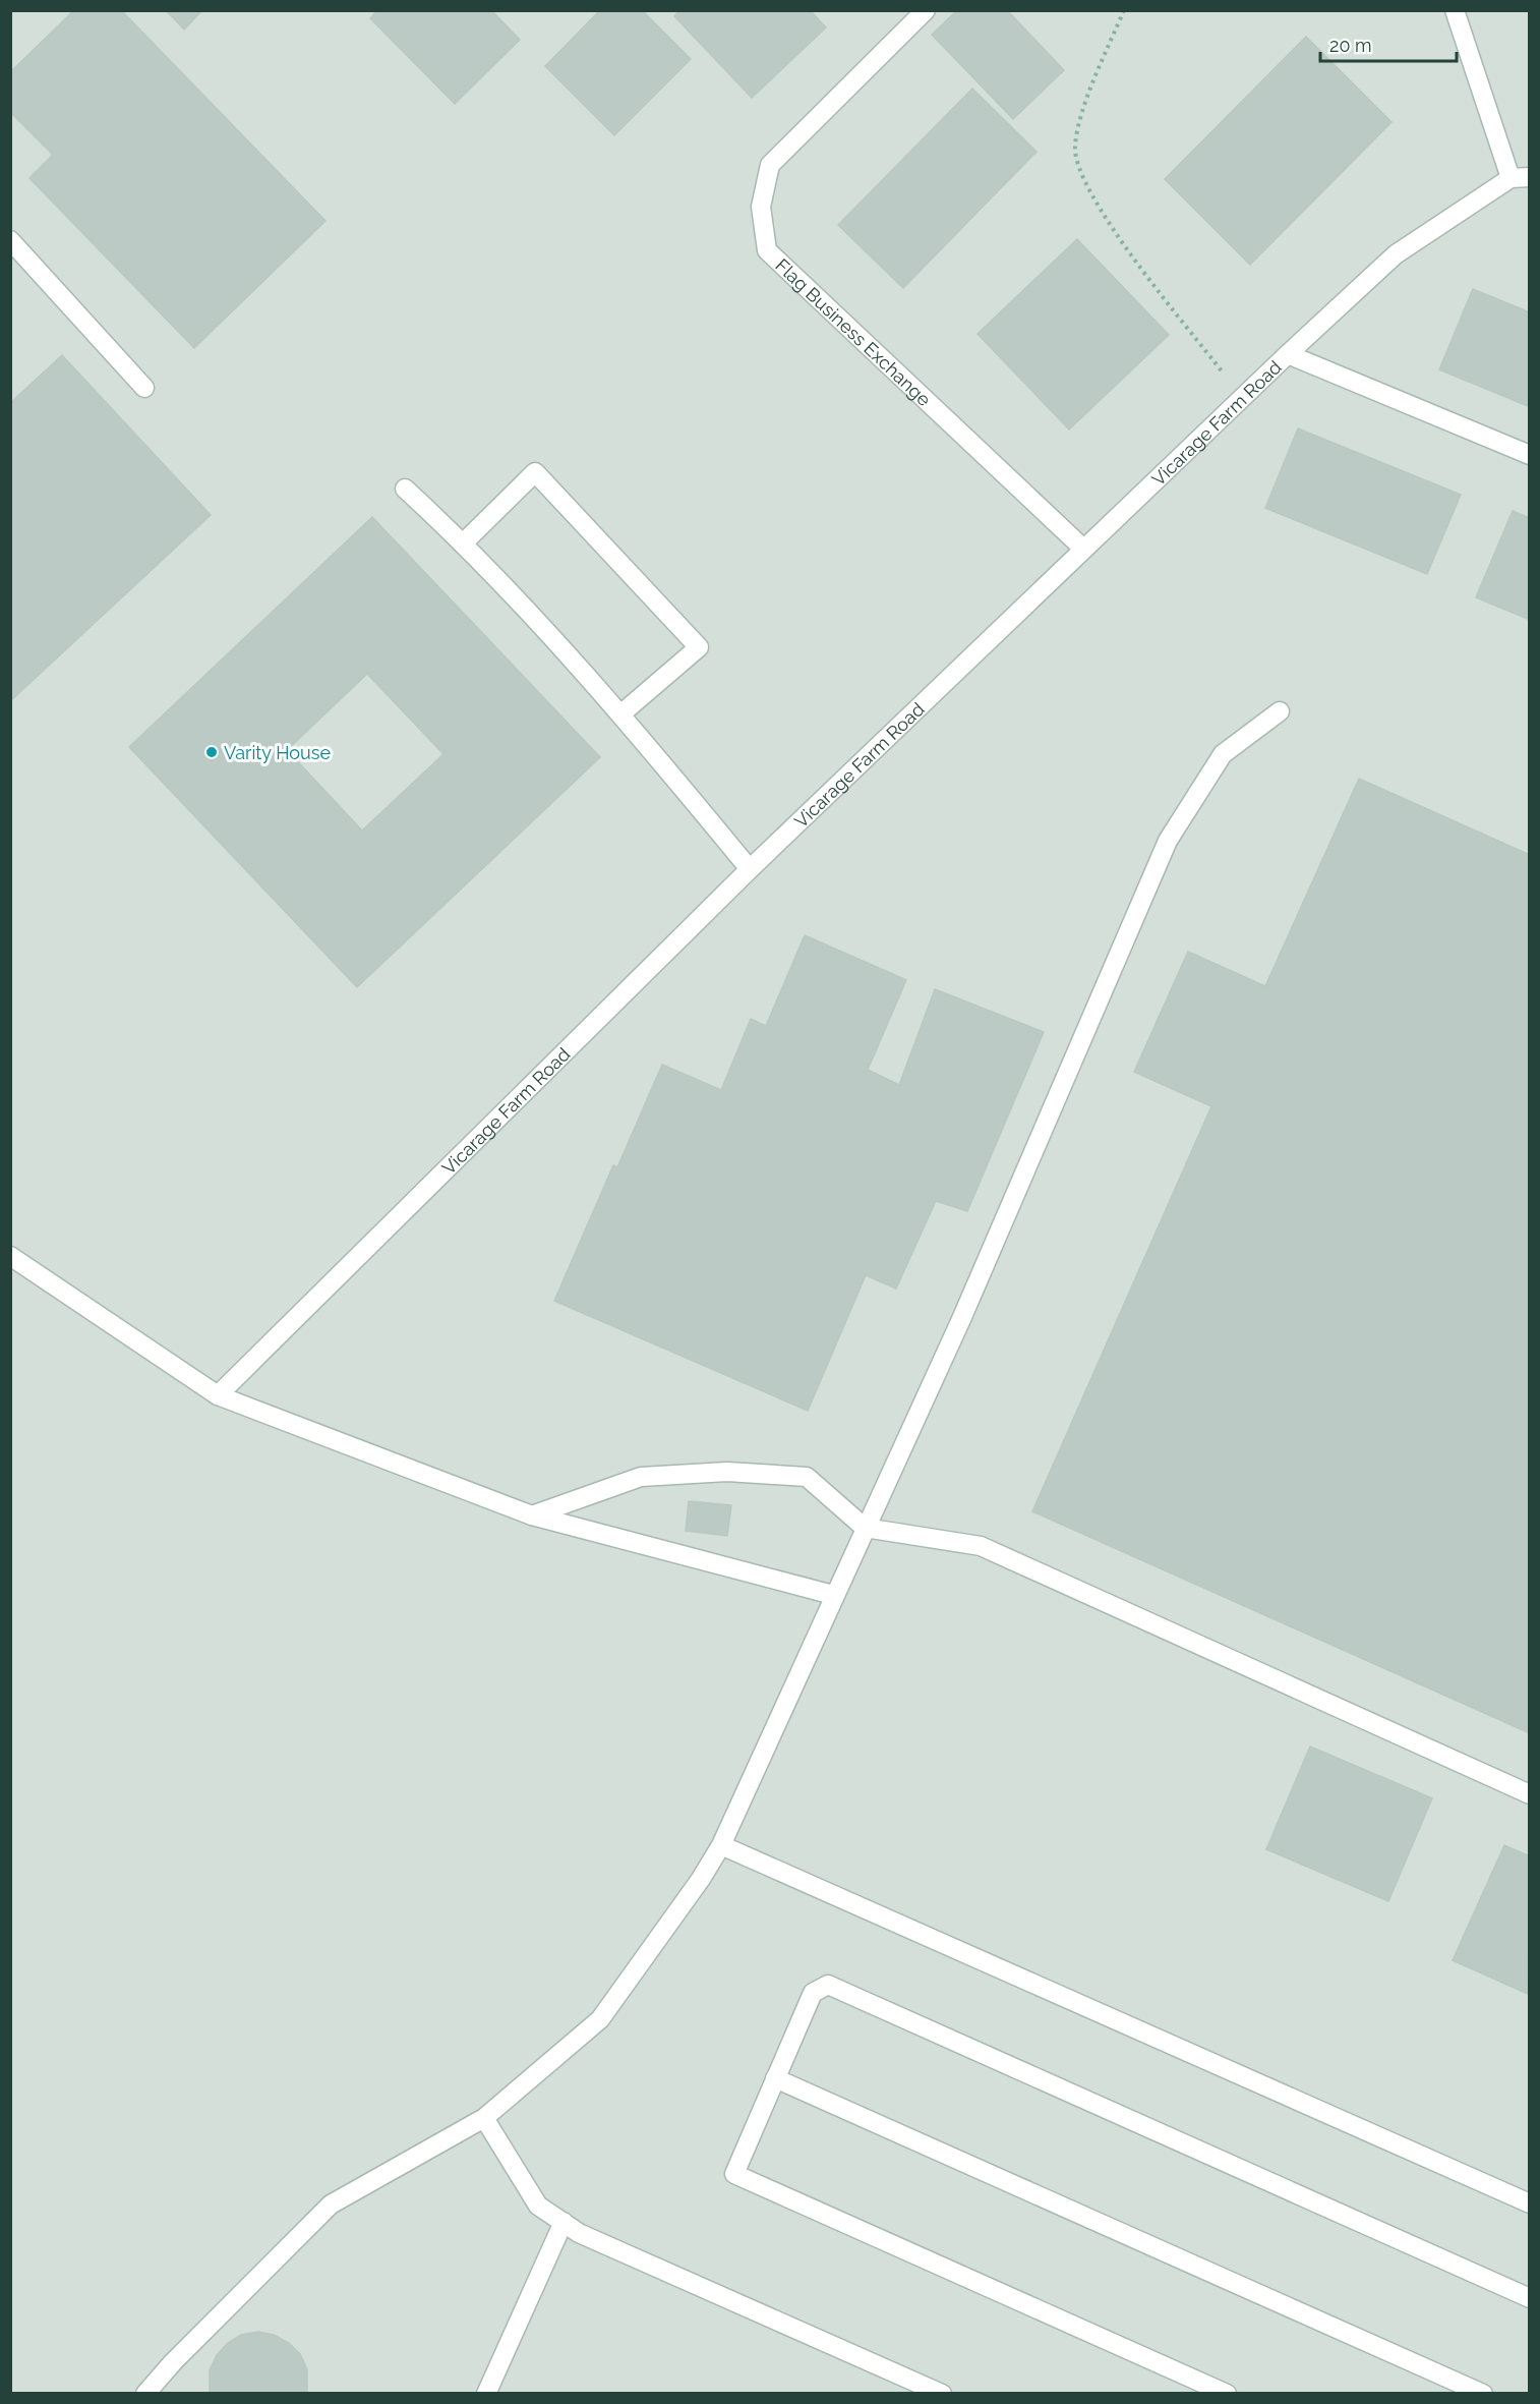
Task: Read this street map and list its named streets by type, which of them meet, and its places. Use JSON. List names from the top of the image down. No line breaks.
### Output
{"streets":{"street":["Flag Business Exchange","Vicarage Farm Road"]},"crossings":[["Flag Business Exchange","Vicarage Farm Road"]],"places":["Varity House"],"scale_bar":"20 m"}
